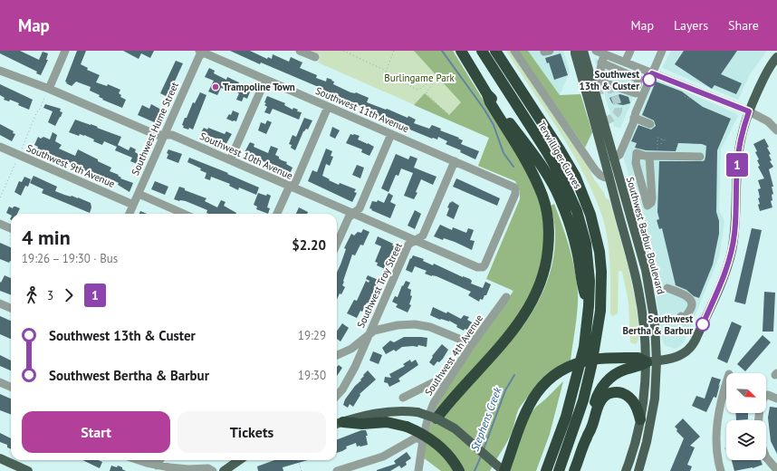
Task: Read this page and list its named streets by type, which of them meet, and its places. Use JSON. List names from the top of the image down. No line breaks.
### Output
{"streets":{"highway":["Terwilliger Curves"],"main road":["Southwest Barbur Boulevard"],"street":["Southwest 11th Avenue","Southwest Hume Street","Southwest 10th Avenue","Southwest 9th Avenue","Southwest Troy Street","Southwest 4th Avenue"]},"crossings":[["Southwest 11th Avenue","Southwest Hume Street"],["Southwest 11th Avenue","Southwest Troy Street"],["Southwest Hume Street","Southwest 10th Avenue"],["Southwest Hume Street","Southwest 9th Avenue"],["Southwest 10th Avenue","Southwest Troy Street"]],"water":["Stephens Creek"],"parks":["Burlingame Park"],"places":["Southwest 13th & Custer","Trampoline Town","Southwest Bertha & Barbur"],"lines":["bus line 1"],"north":"bottom right","page":{"header":"Map","nav":["Map","Layers","Share"],"on_map":"1","heading":["4 min","19:26 – 19:30 · Bus","$2.20"],"legs":["3","1"],"list":[{"name":"Southwest 13th & Custer","value":"19:29"},{"name":"Southwest Bertha & Barbur","value":"19:30"}],"buttons":["Start","Tickets"]}}
